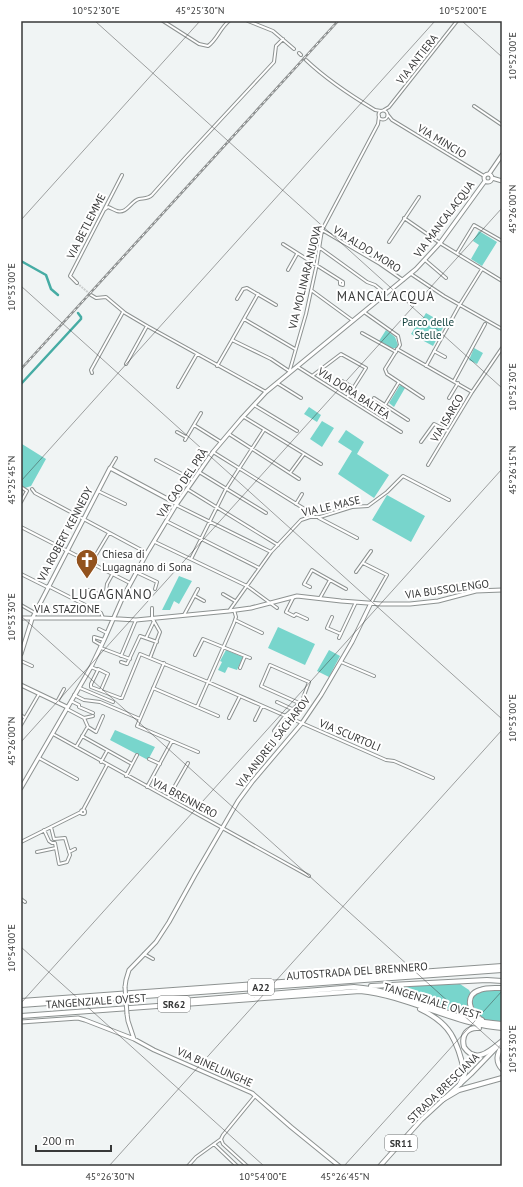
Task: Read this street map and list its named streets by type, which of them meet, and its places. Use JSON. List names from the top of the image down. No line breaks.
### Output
{"streets":{"highway":["AUTOSTRADA DEL BRENNERO","A22","TANGENZIALE OVEST","SR62"],"main road":["STRADA BRESCIANA","SR11"],"street":["VIA ANTIERA","VIA MINCIO","VIA MANCALACQUA","VIA BETLEMME","VIA ALDO MORO","VIA MOLINARA NUOVA","VIA DORA BALTEA","VIA ISARCO","VIA CAO DEL PRÀ","VIA LE MASE","VIA ROBERT KENNEDY","VIA BUSSOLENGO","VIA STAZIONE","VIA SCURTOLI","VIA ANDREIJ SACHAROV","VIA BRENNERO","VIA BINELUNGHE"]},"crossings":[["VIA ANTIERA","VIA MINCIO"],["VIA MINCIO","VIA MOLINARA NUOVA"],["VIA MANCALACQUA","VIA ALDO MORO"],["VIA MANCALACQUA","VIA MOLINARA NUOVA"],["VIA MANCALACQUA","VIA DORA BALTEA"],["VIA MANCALACQUA","VIA CAO DEL PRÀ"],["VIA ALDO MORO","VIA MOLINARA NUOVA"],["VIA MOLINARA NUOVA","VIA CAO DEL PRÀ"],["VIA CAO DEL PRÀ","VIA STAZIONE"],["VIA CAO DEL PRÀ","VIA BRENNERO"],["VIA ROBERT KENNEDY","VIA STAZIONE"],["VIA BUSSOLENGO","VIA STAZIONE"],["VIA BUSSOLENGO","VIA ANDREIJ SACHAROV"],["VIA SCURTOLI","VIA ANDREIJ SACHAROV"],["VIA ANDREIJ SACHAROV","VIA BRENNERO"]],"districts":["MANCALACQUA","LUGAGNANO"],"parks":["Parco delle Stelle"],"places":{"church":["Chiesa di Lugagnano di Sona"]},"scale_bar":"200 m","coordinates":["10°52'30\"E","45°25'30\"N","10°52'00\"E","45°26'00\"N","10°53'00\"E","45°26'15\"N","45°25'45\"N","10°53'30\"E","10°54'00\"E","45°26'30\"N","45°26'45\"N"]}
